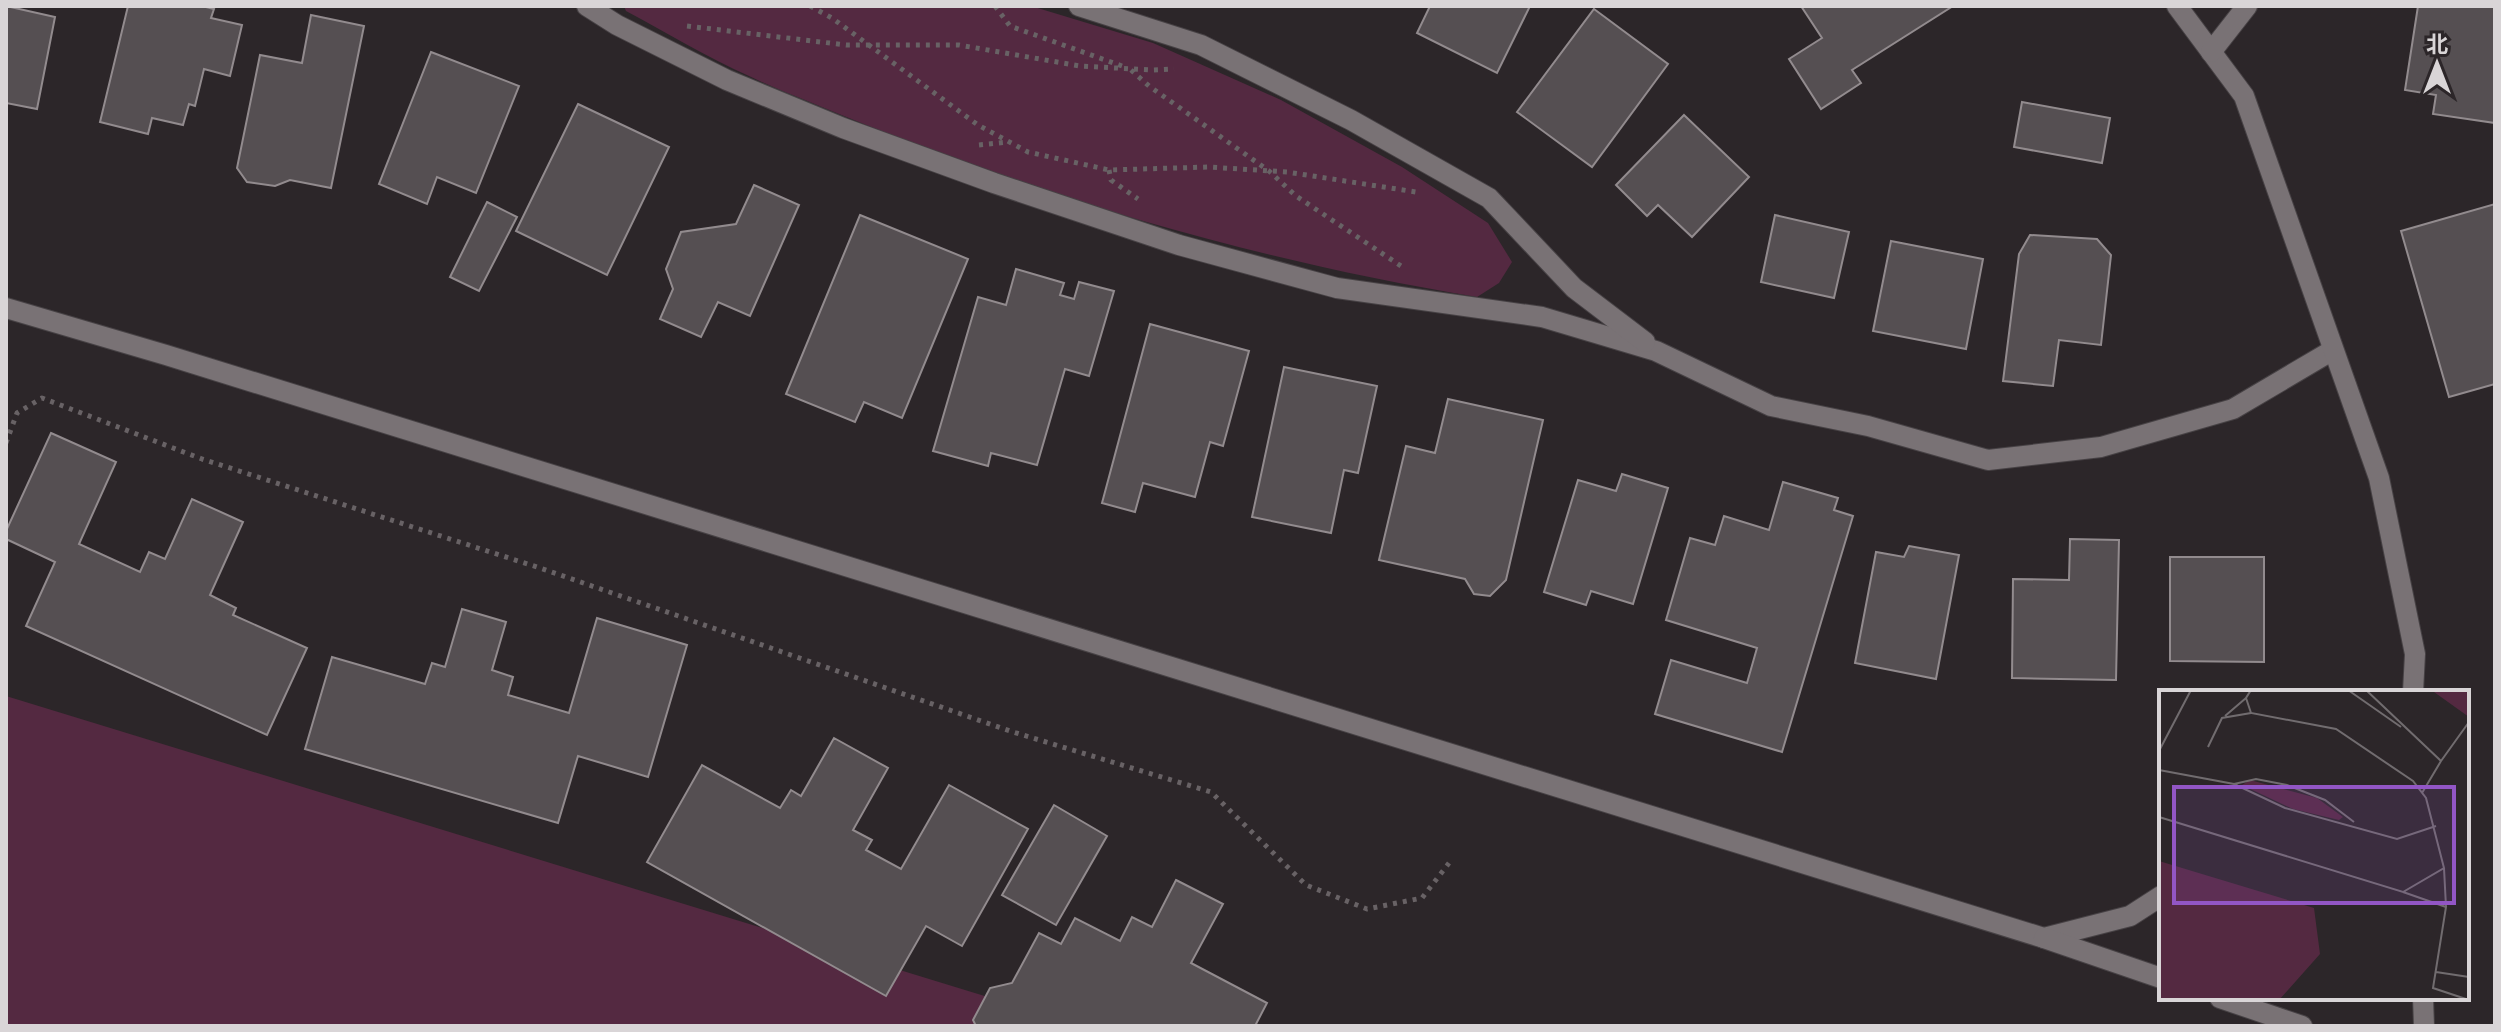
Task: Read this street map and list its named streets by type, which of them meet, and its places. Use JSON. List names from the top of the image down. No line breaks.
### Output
{"north":"top"}
